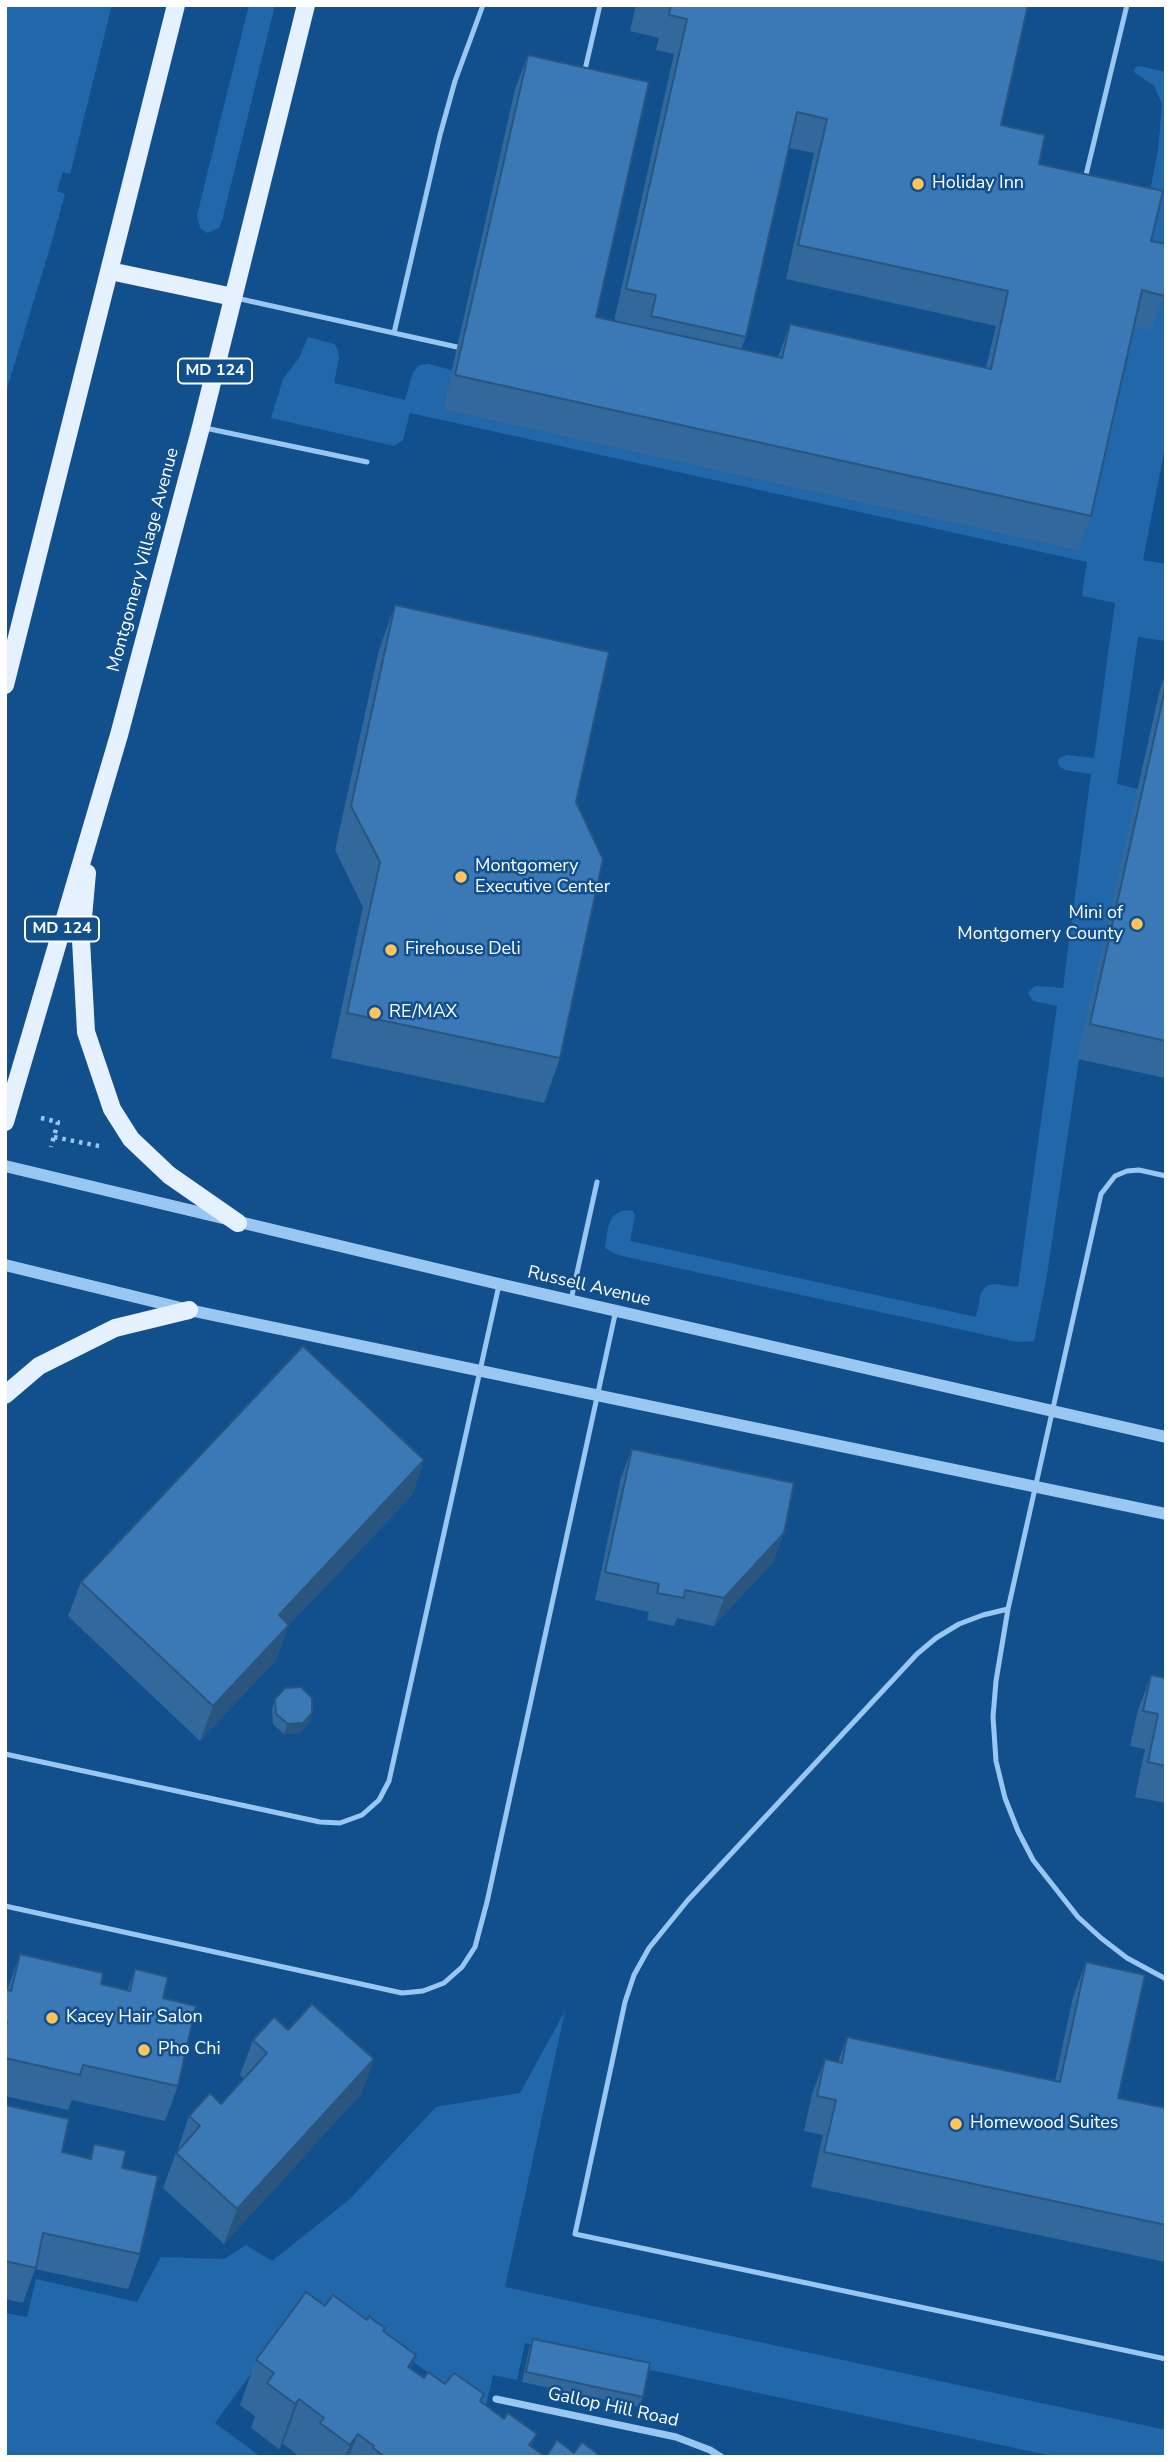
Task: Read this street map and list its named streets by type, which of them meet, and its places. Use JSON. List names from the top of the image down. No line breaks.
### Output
{"streets":{"main road":["MD 124","Montgomery Village Avenue"],"street":["Russell Avenue","Gallop Hill Road"]},"places":["Holiday Inn","Montgomery Executive Center","Mini of Montgomery County","Firehouse Deli","RE/MAX","Kacey Hair Salon","Pho Chi","Homewood Suites"]}
